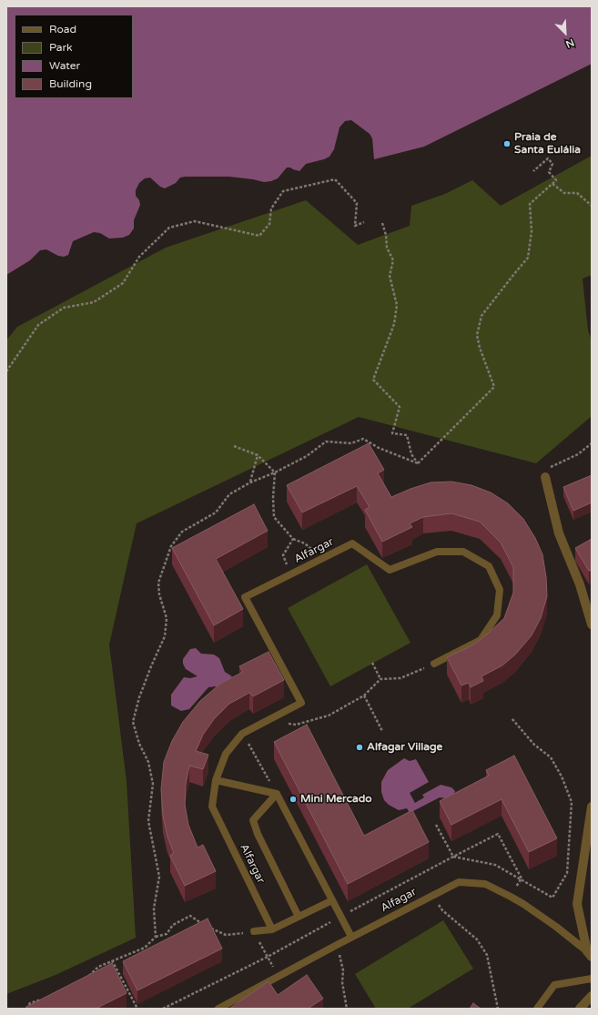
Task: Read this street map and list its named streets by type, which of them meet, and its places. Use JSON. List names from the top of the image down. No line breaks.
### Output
{"streets":{"lane":["Alfargar","Alfagar"]},"places":["Praia de Santa Eulália","Alfagar Village","Mini Mercado"],"legend":["Road","Park","Water","Building"],"north":"bottom right"}
